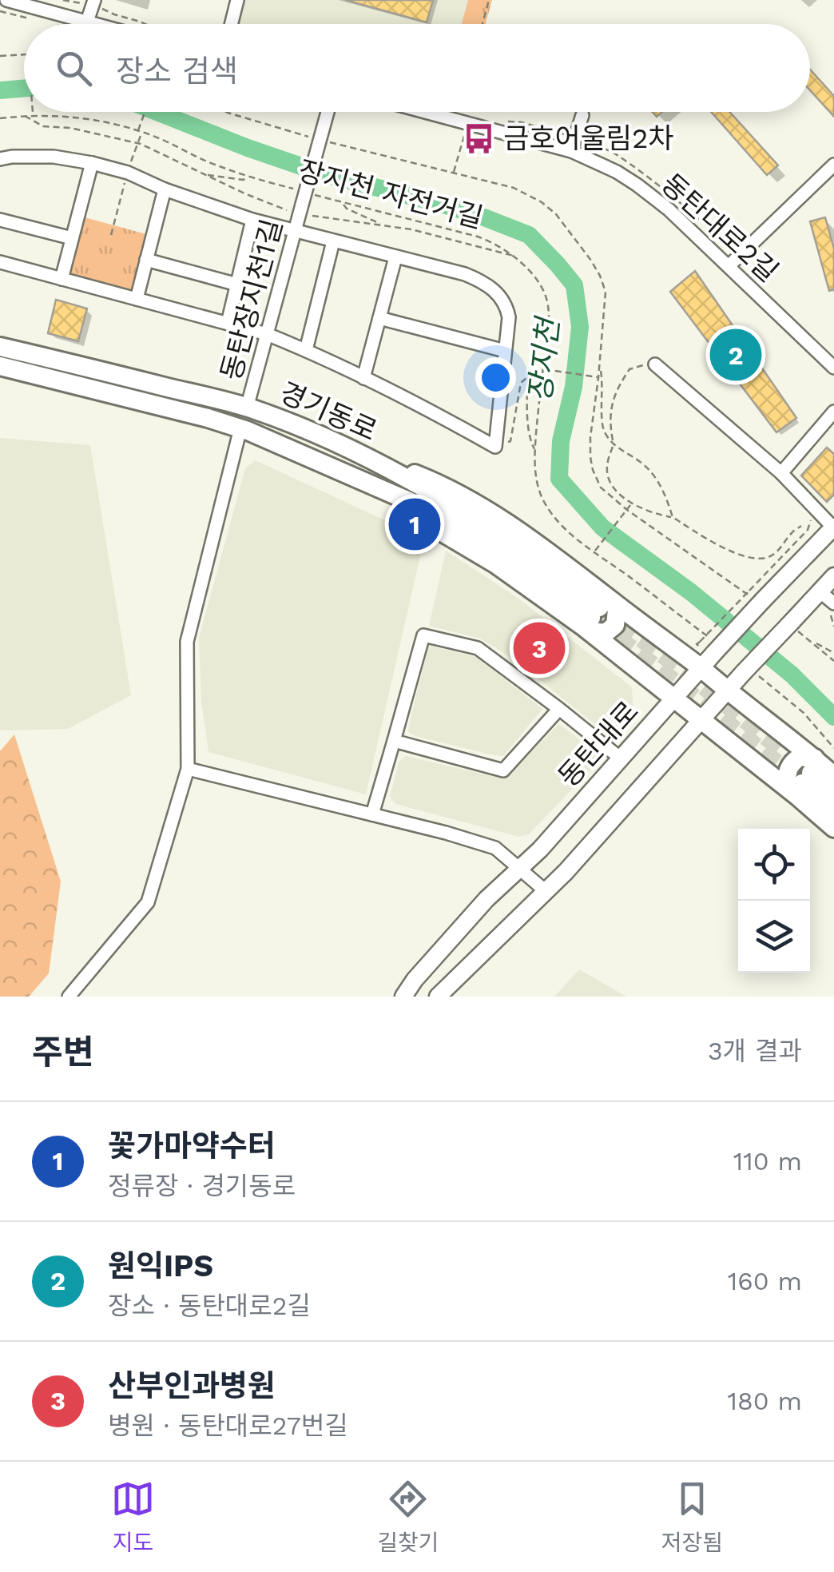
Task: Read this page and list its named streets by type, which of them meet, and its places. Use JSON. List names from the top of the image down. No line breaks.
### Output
{"streets":{"main road":["경기동로","동탄대로"],"street":["동탄대로2길","동탄장지천1길"],"path":["장지천 자전거길"]},"crossings":[["장지천 자전거길","동탄장지천1길"],["장지천 자전거길","동탄대로"],["동탄장지천1길","경기동로"]],"water":["장지천"],"places":{"bus stop":["금호어울림2차"]},"page":{"search":"장소 검색","pins":["2","1","3"],"heading":["주변","3개 결과"],"list":[{"mark":"1","name":"꽃가마약수터","note":"정류장 · 경기동로","value":"110 m"},{"mark":"2","name":"원익IPS","note":"장소 · 동탄대로2길","value":"160 m"},{"mark":"3","name":"산부인과병원","note":"병원 · 동탄대로27번길","value":"180 m"}],"nav":["지도","길찾기","저장됨"]}}
